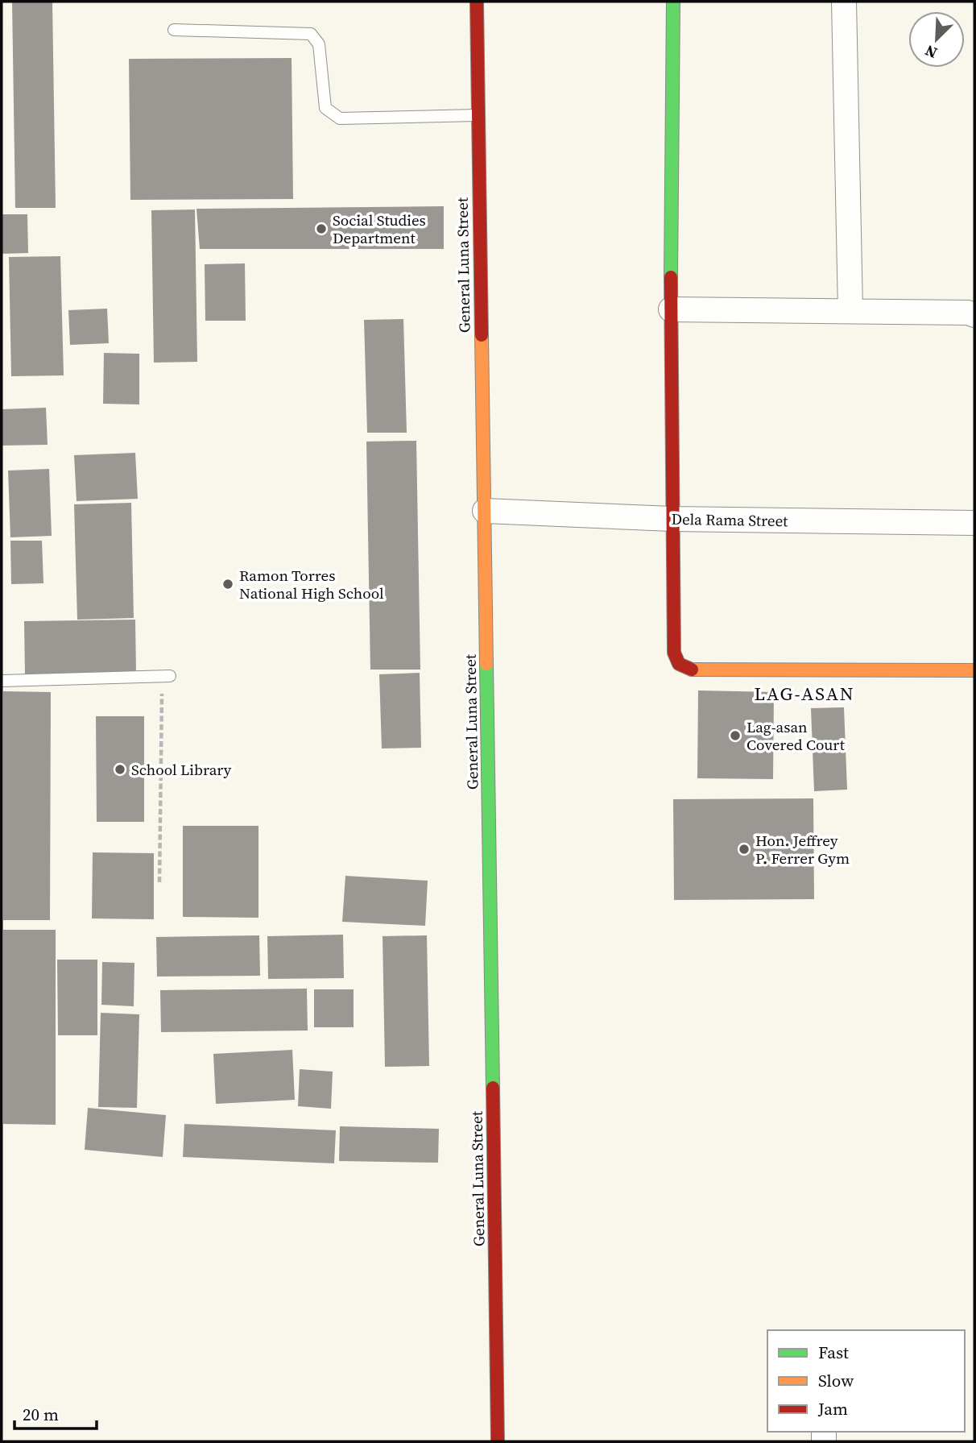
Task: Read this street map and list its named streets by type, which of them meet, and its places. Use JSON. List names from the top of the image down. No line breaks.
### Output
{"streets":{"main road":["General Luna Street"],"street":["Dela Rama Street"]},"crossings":[["General Luna Street","Dela Rama Street"]],"districts":["LAG-ASAN"],"places":["Social Studies Department","Ramon Torres National High School","Lag-asan Covered Court","School Library","Hon. Jeffrey P. Ferrer Gym"],"legend":["Fast","Slow","Jam"],"scale_bar":"20 m","north":"bottom left"}
